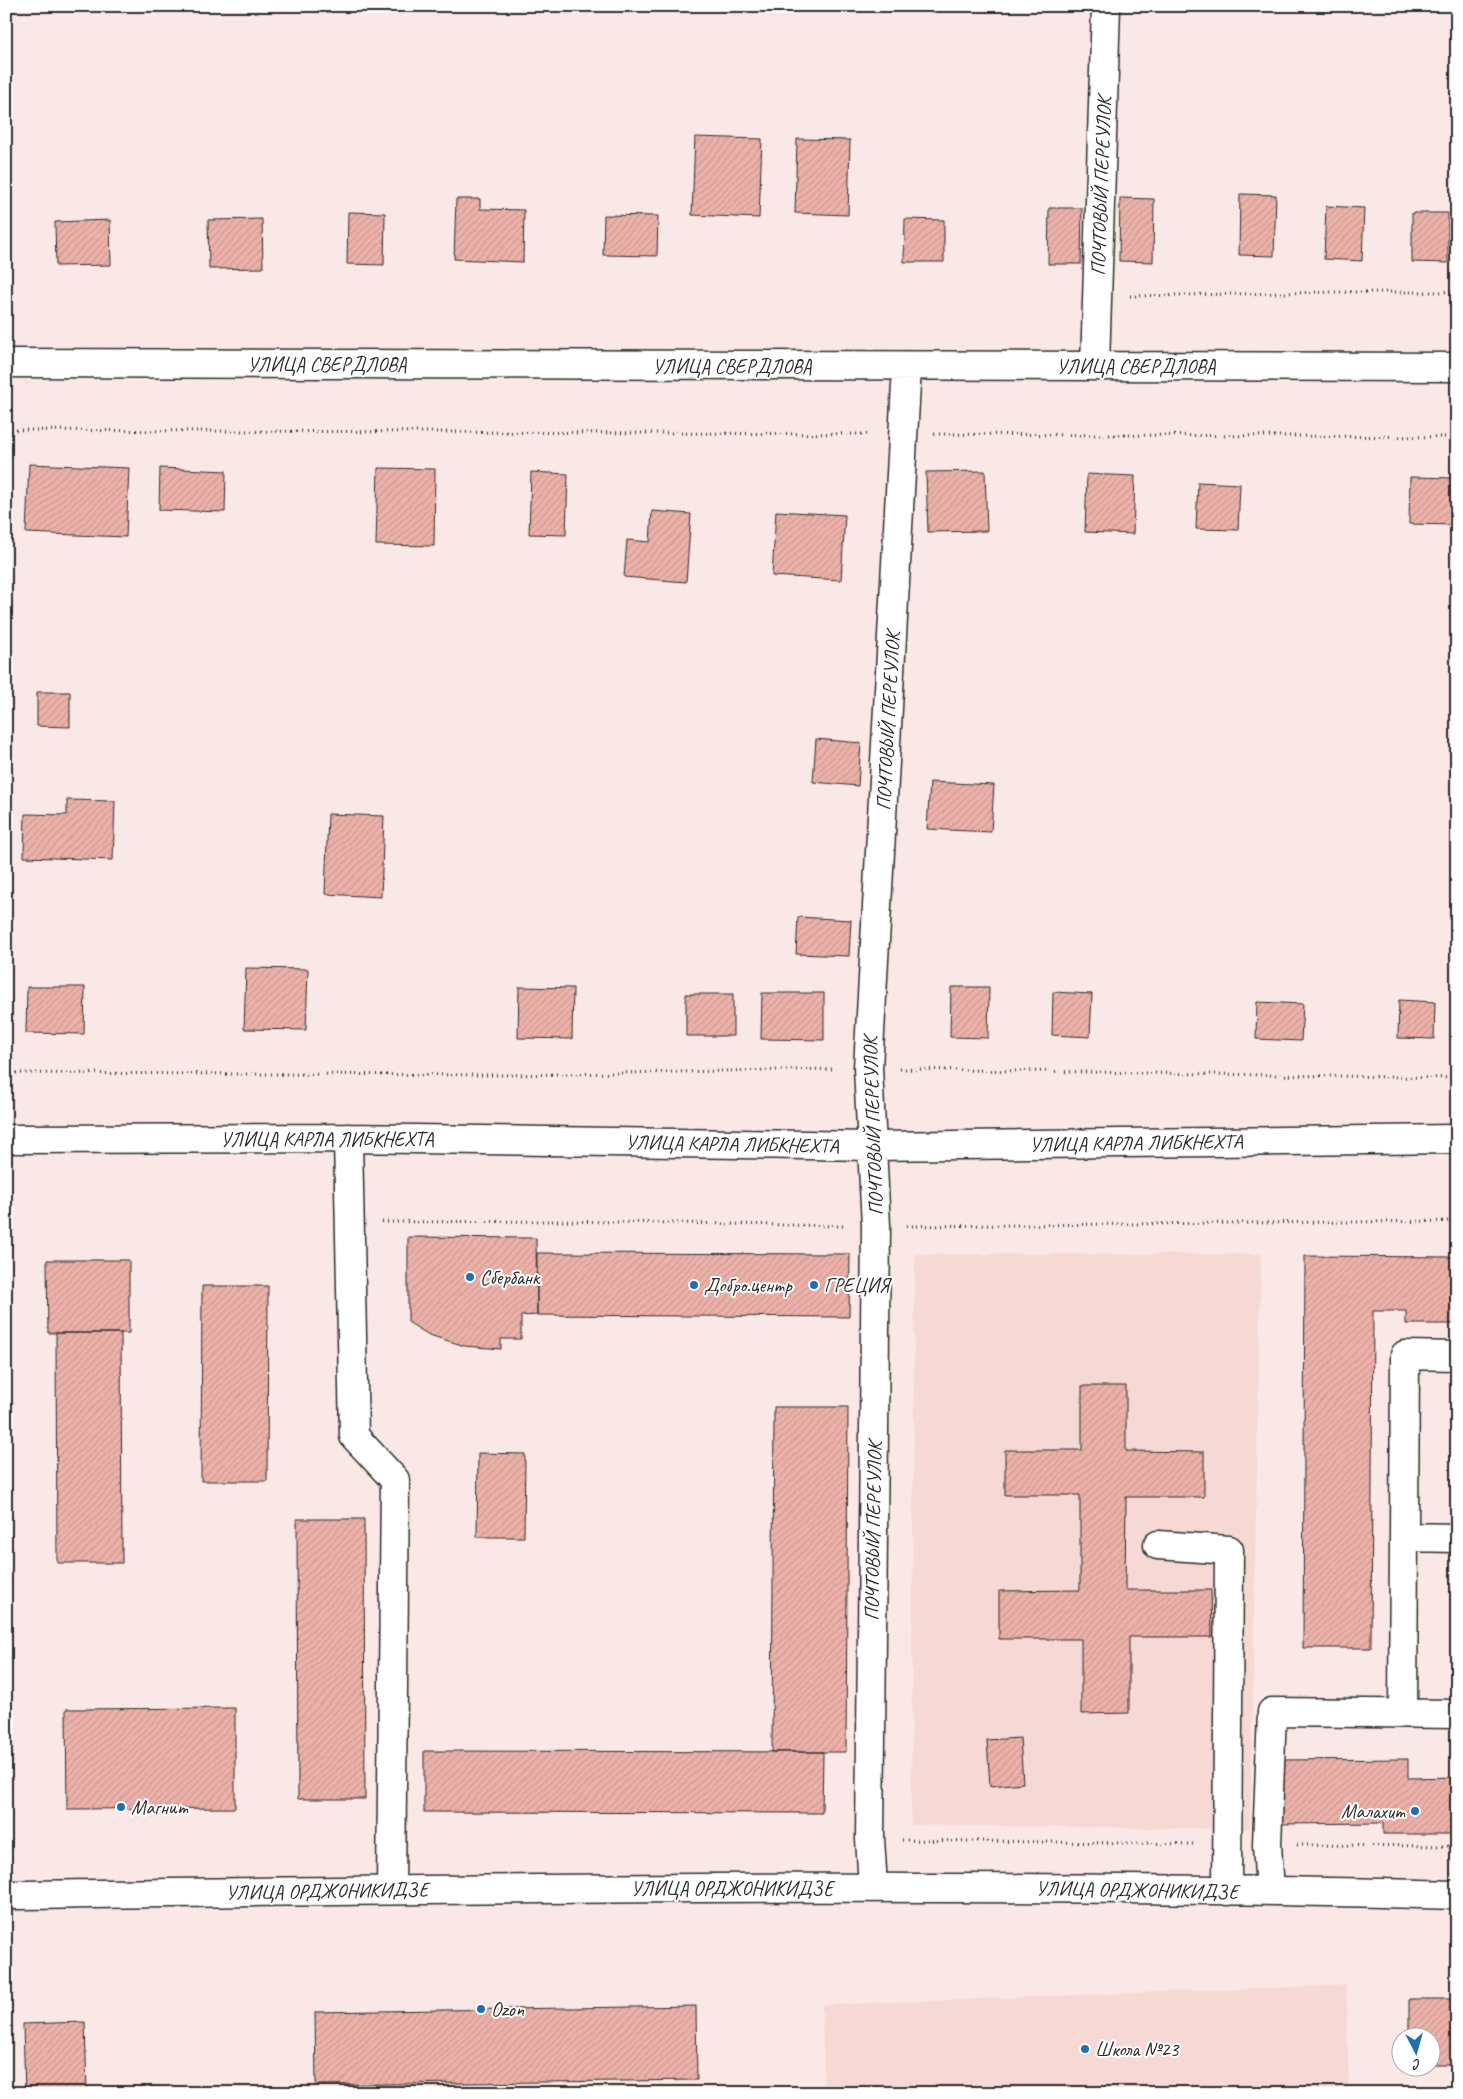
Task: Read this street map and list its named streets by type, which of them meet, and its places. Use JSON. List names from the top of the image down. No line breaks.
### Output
{"streets":{"street":["ПОЧТОВЫЙ ПЕРЕУЛОК","УЛИЦА СВЕРДЛОВА","УЛИЦА КАРЛА ЛИБКНЕХТА","УЛИЦА ОРДЖОНИКИДЗЕ"]},"crossings":[["ПОЧТОВЫЙ ПЕРЕУЛОК","УЛИЦА СВЕРДЛОВА"],["ПОЧТОВЫЙ ПЕРЕУЛОК","УЛИЦА КАРЛА ЛИБКНЕХТА"],["ПОЧТОВЫЙ ПЕРЕУЛОК","УЛИЦА ОРДЖОНИКИДЗЕ"]],"places":["Сбербанк","Добро.центр","ГРЕЦИЯ","Магнит","Малахит","Ozon","Школа №23"],"north":"bottom"}
